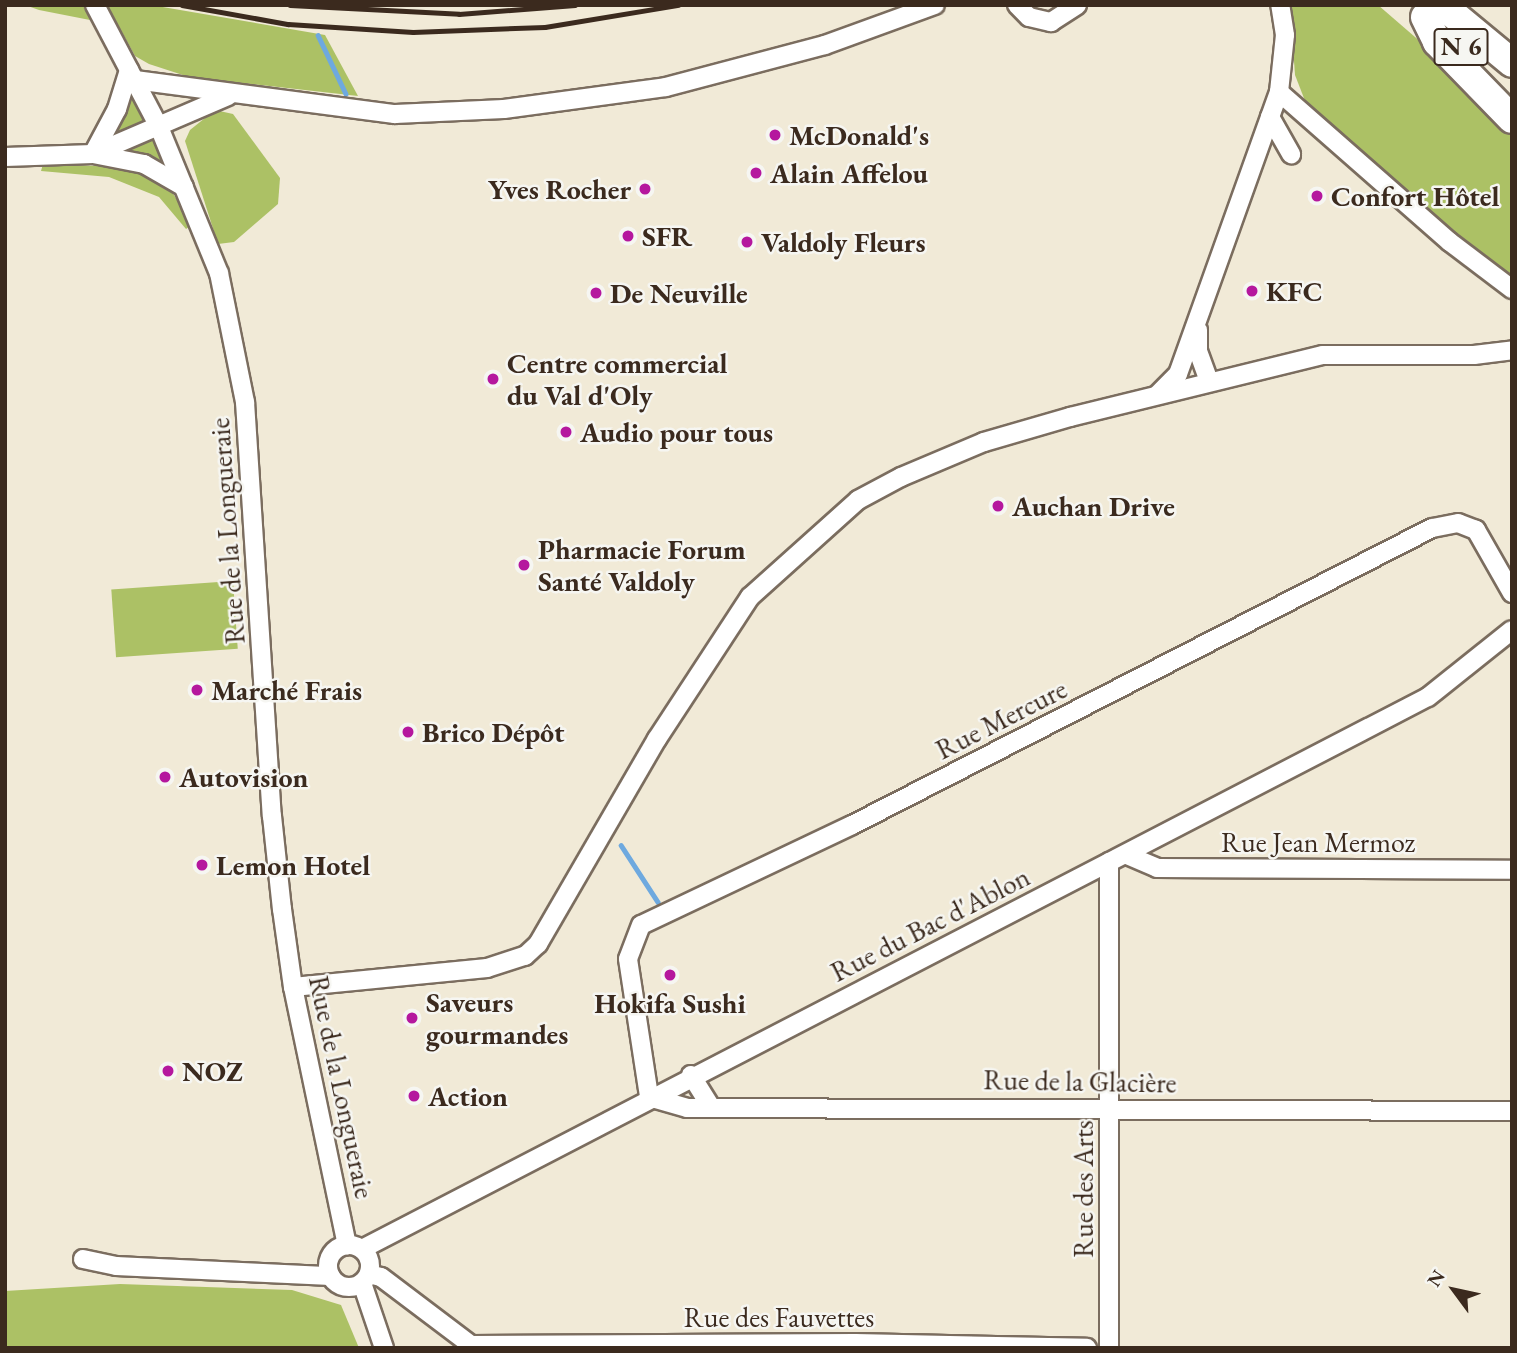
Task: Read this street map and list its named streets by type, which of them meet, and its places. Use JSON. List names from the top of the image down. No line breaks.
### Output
{"streets":{"main road":["N 6"],"street":["Rue de la Longueraie","Rue Mercure","Rue Jean Mermoz","Rue du Bac d'Ablon","Rue de la Glacière","Rue des Arts","Rue des Fauvettes"]},"crossings":[["Rue de la Longueraie","Rue du Bac d'Ablon"],["Rue Mercure","Rue du Bac d'Ablon"],["Rue Mercure","Rue de la Glacière"],["Rue Jean Mermoz","Rue du Bac d'Ablon"],["Rue du Bac d'Ablon","Rue de la Glacière"],["Rue du Bac d'Ablon","Rue des Arts"],["Rue de la Glacière","Rue des Arts"]],"places":["McDonald's","Alain Affelou","Yves Rocher","Confort Hôtel","SFR","Valdoly Fleurs","KFC","De Neuville","Centre commercial du Val d'Oly","Audio pour tous","Auchan Drive","Pharmacie Forum Santé Valdoly","Marché Frais","Brico Dépôt","Autovision","Lemon Hotel","Hokifa Sushi","Saveurs gourmandes","NOZ","Action"],"north":"top left"}
